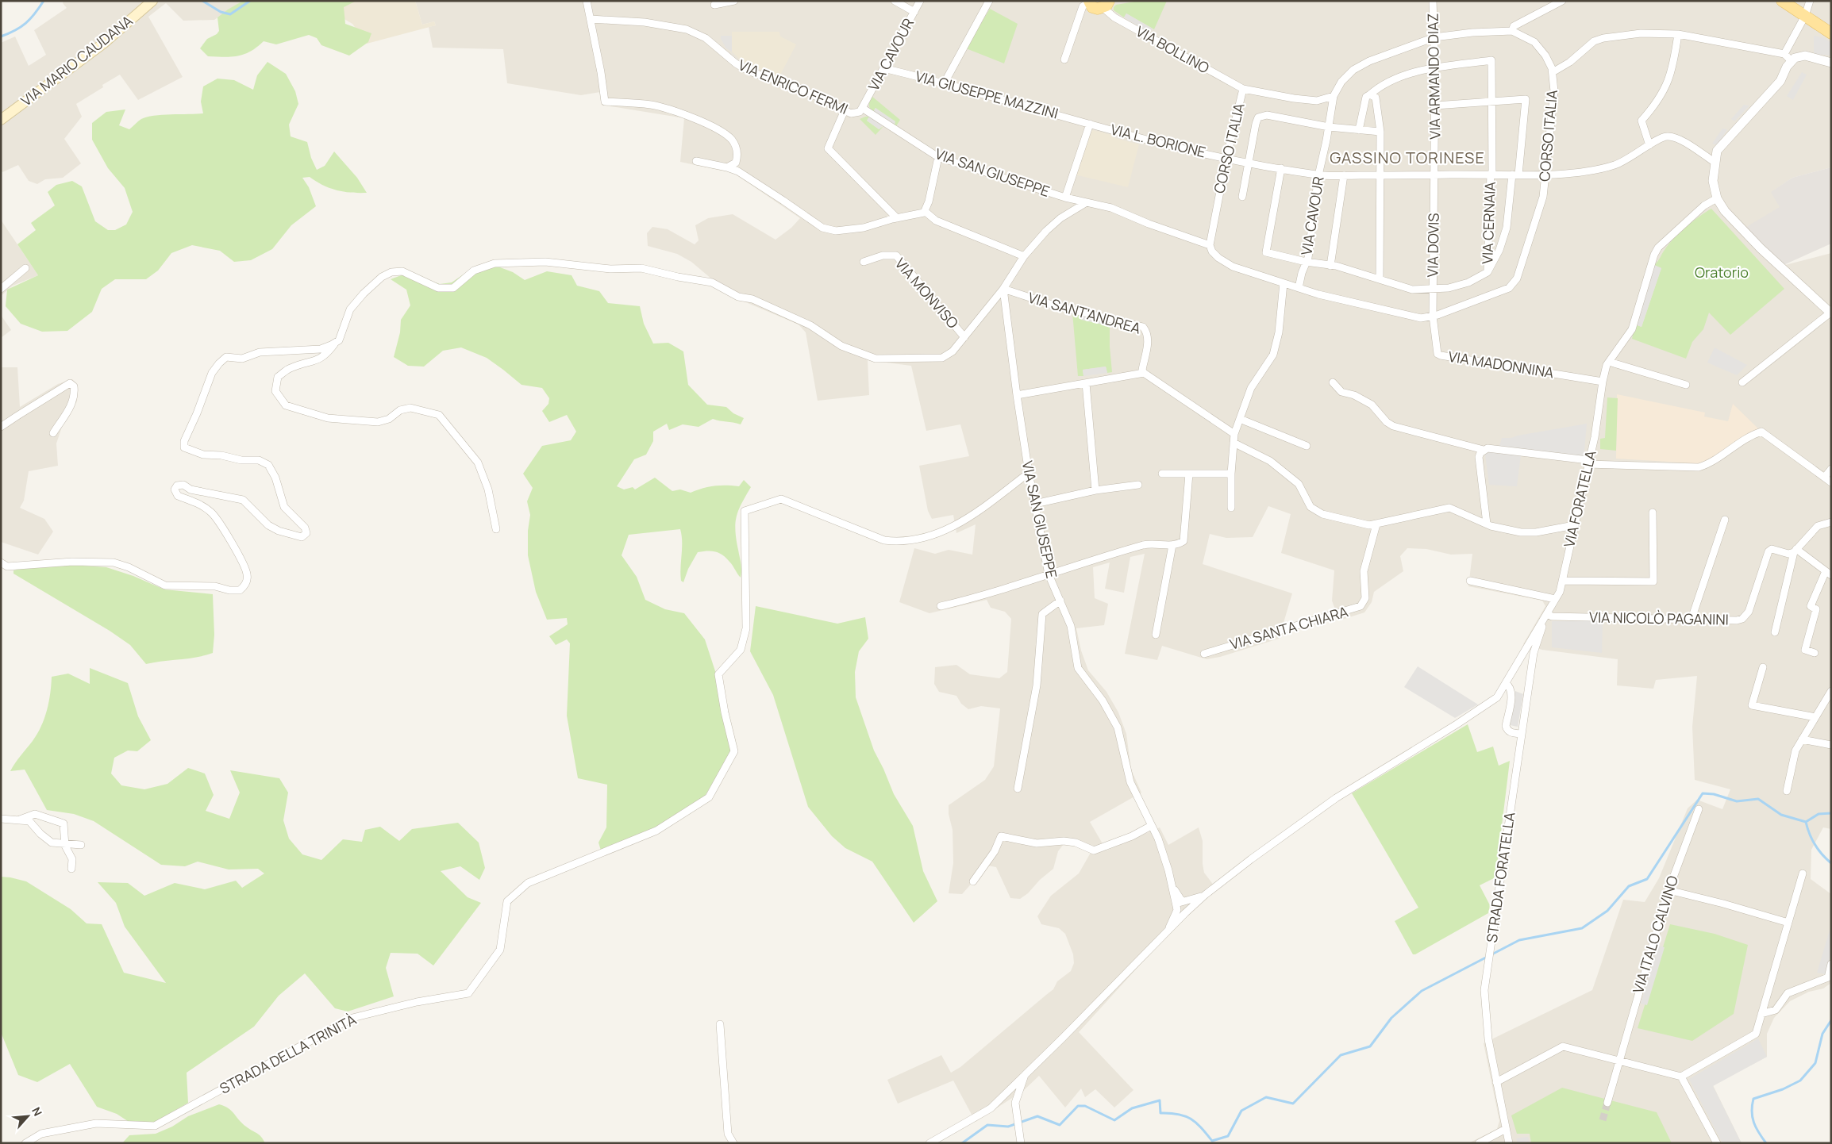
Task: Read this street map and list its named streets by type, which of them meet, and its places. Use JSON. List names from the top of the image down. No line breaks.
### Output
{"streets":{"main road":["VIA MARIO CAUDANA"],"street":["VIA BOLLINO","VIA CAVOUR","VIA ARMANDO DIAZ","VIA ENRICO FERMI","VIA GIUSEPPE MAZZINI","CORSO ITALIA","VIA L. BORIONE","VIA SAN GIUSEPPE","VIA CERNAIA","VIA DOVIS","VIA MONVISO","VIA SANT'ANDREA","VIA MADONNINA","VIA FORATELLA","VIA NICOLÒ PAGANINI","VIA SANTA CHIARA","STRADA FORATELLA","VIA ITALO CALVINO","STRADA DELLA TRINITÀ"]},"crossings":[["VIA BOLLINO","CORSO ITALIA"],["VIA CAVOUR","VIA ENRICO FERMI"],["VIA CAVOUR","VIA GIUSEPPE MAZZINI"],["VIA CAVOUR","CORSO ITALIA"],["VIA CAVOUR","VIA SAN GIUSEPPE"],["VIA ARMANDO DIAZ","CORSO ITALIA"],["VIA ARMANDO DIAZ","VIA CERNAIA"],["VIA ARMANDO DIAZ","VIA DOVIS"],["VIA ENRICO FERMI","VIA SAN GIUSEPPE"],["VIA GIUSEPPE MAZZINI","VIA L. BORIONE"],["CORSO ITALIA","VIA L. BORIONE"],["CORSO ITALIA","VIA SAN GIUSEPPE"],["CORSO ITALIA","VIA DOVIS"],["CORSO ITALIA","VIA MADONNINA"],["VIA SAN GIUSEPPE","VIA SANT'ANDREA"],["VIA SAN GIUSEPPE","STRADA DELLA TRINITÀ"],["VIA DOVIS","VIA MADONNINA"],["VIA MADONNINA","VIA FORATELLA"],["VIA FORATELLA","VIA NICOLÒ PAGANINI"],["VIA FORATELLA","STRADA FORATELLA"],["VIA NICOLÒ PAGANINI","STRADA FORATELLA"]],"districts":["GASSINO TORINESE"],"parks":["Oratorio"],"north":"top right"}
